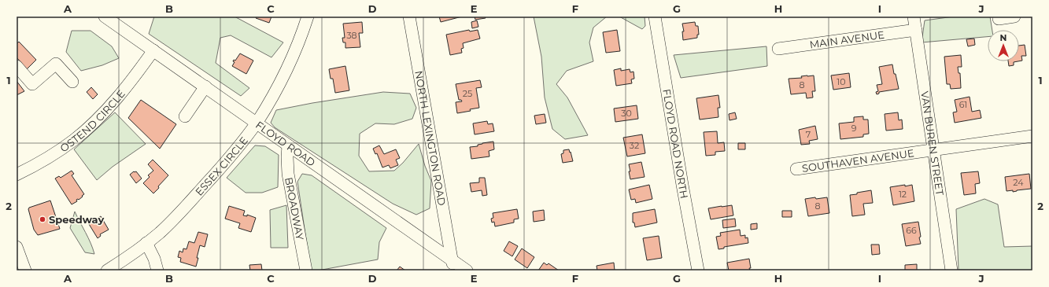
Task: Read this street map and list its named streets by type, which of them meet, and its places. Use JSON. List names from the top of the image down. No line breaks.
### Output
{"streets":{"street":["MAIN AVENUE","OSTEND CIRCLE","NORTH LEXINGTON ROAD","FLOYD ROAD","FLOYD ROAD NORTH","VAN BUREN STREET","SOUTHAVEN AVENUE","ESSEX CIRCLE","BROADWAY"]},"crossings":[["MAIN AVENUE","VAN BUREN STREET"],["OSTEND CIRCLE","FLOYD ROAD"],["NORTH LEXINGTON ROAD","FLOYD ROAD"],["FLOYD ROAD","ESSEX CIRCLE"],["FLOYD ROAD","BROADWAY"],["VAN BUREN STREET","SOUTHAVEN AVENUE"]],"places":["Speedway"],"house_numbers":["38","10","8","25","61","30","9","7","32","24","12","8","66"],"north":"top","grid":{"columns":["A","B","C","D","E","F","G","H","I","J"],"rows":["1","2"]}}
